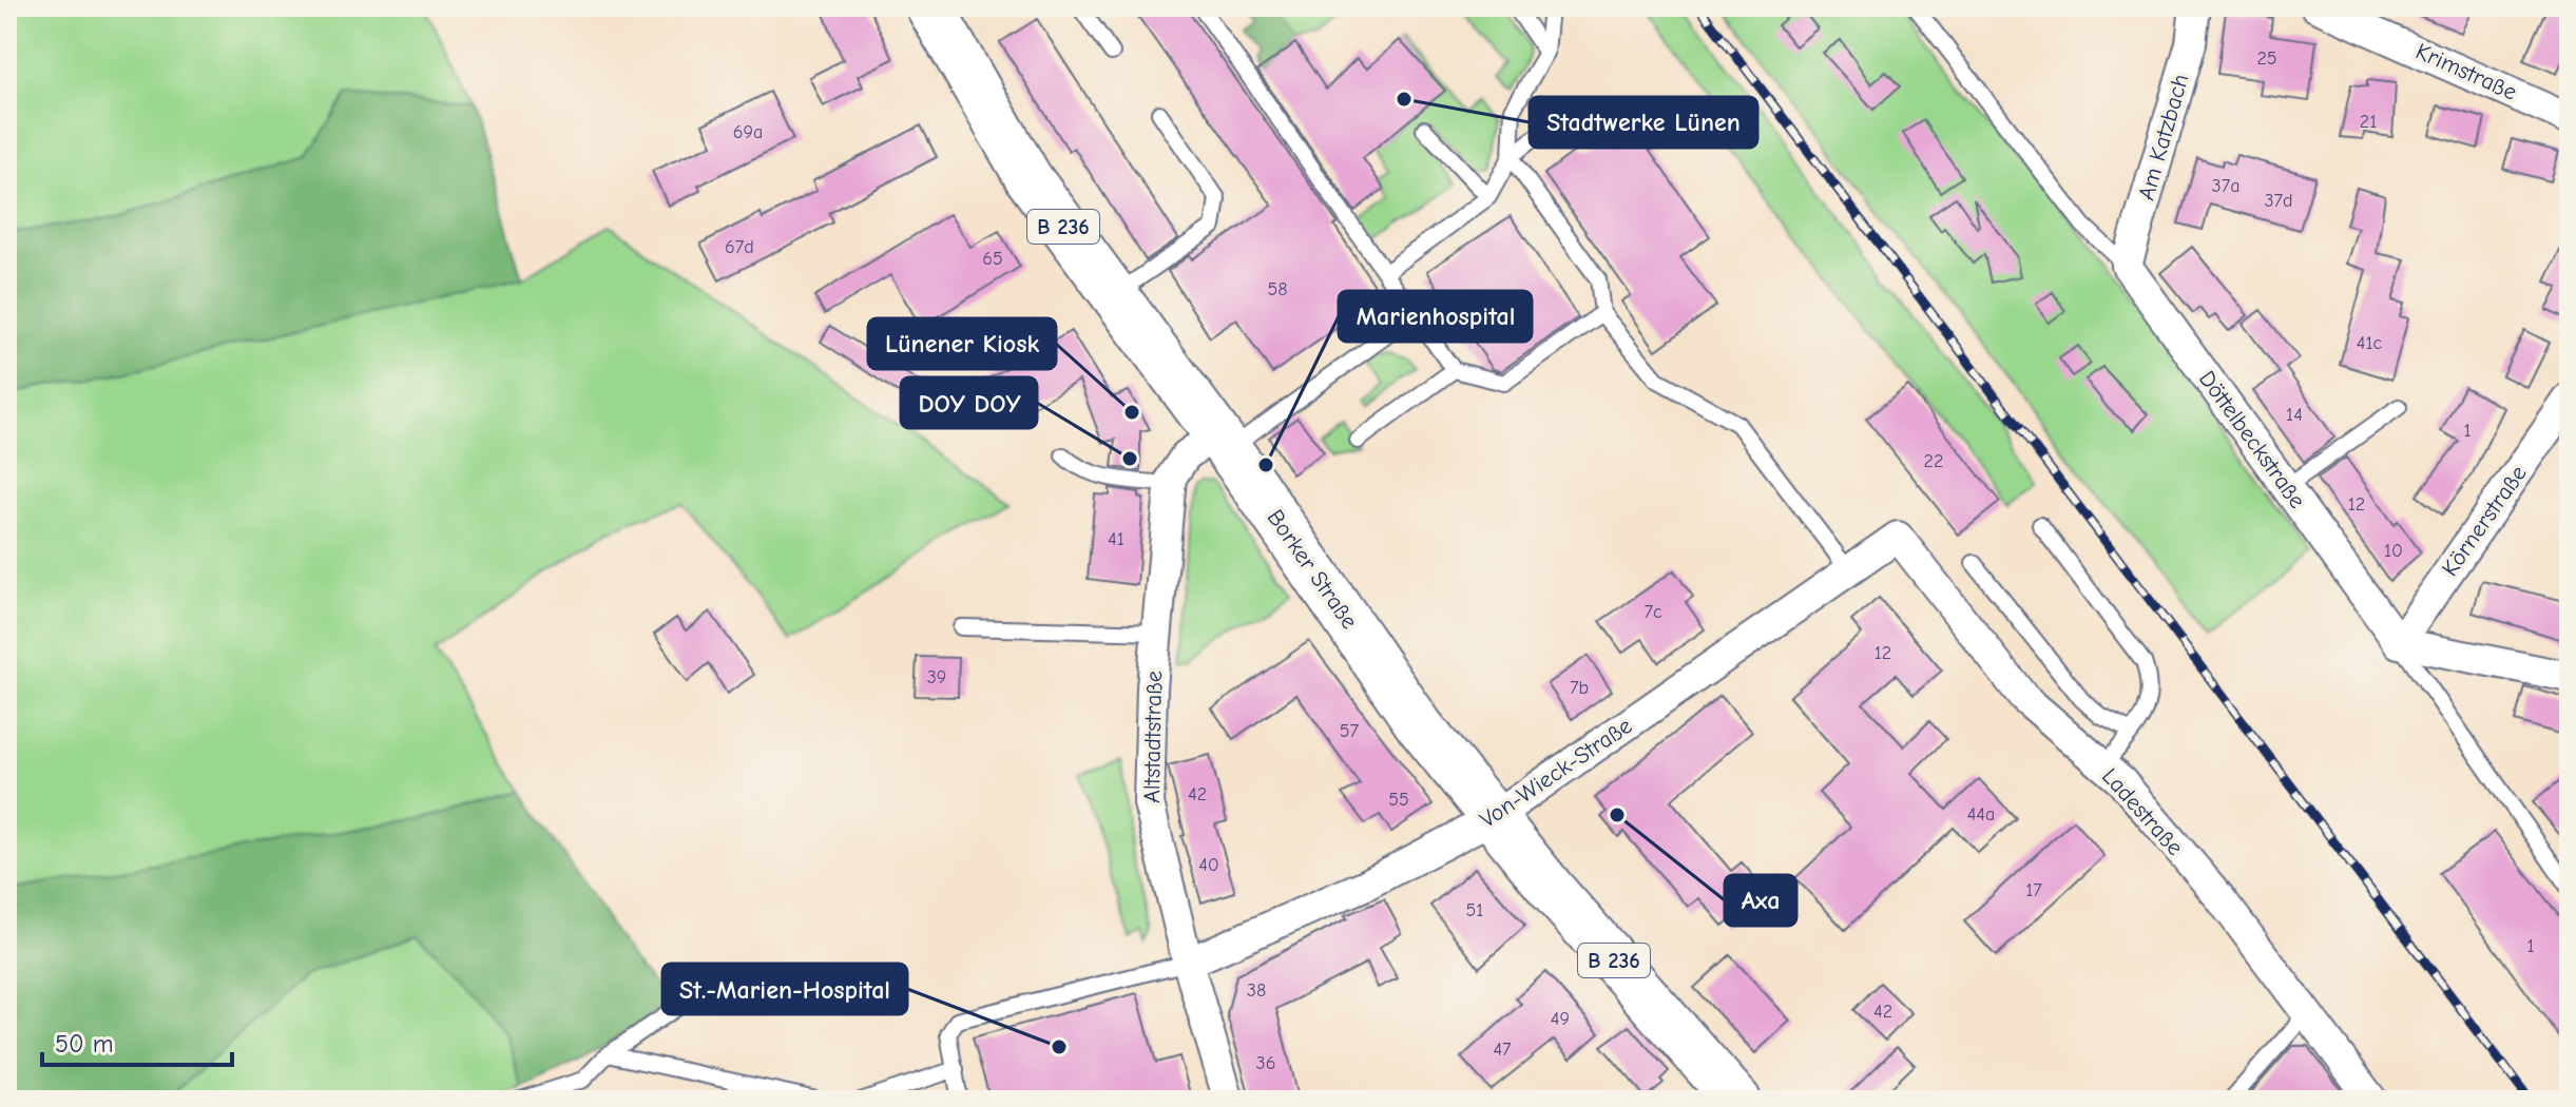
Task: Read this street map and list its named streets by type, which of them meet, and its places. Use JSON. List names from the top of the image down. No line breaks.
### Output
{"streets":{"main road":["B 236","Borker Straße"],"street":["Krimstraße","Am Katzbach","Döttelbeckstraße","Körnerstraße","Altstadtstraße","Von-Wieck-Straße","Ladestraße"]},"crossings":[["Am Katzbach","Döttelbeckstraße"],["Döttelbeckstraße","Körnerstraße"],["Borker Straße","Von-Wieck-Straße"],["Altstadtstraße","Von-Wieck-Straße"],["Von-Wieck-Straße","Ladestraße"]],"places":["Stadtwerke Lünen","Lünener Kiosk","DOY DOY","Marienhospital","Axa","St.-Marien-Hospital"],"house_numbers":["25","21","69a","37a","37d","67d","65","58","41c","14","1","22","12","41","10","7c","12","39","7b","57","42","55","44a","40","17","51","1","38","42","49","47","36"],"scale_bar":"50 m"}
